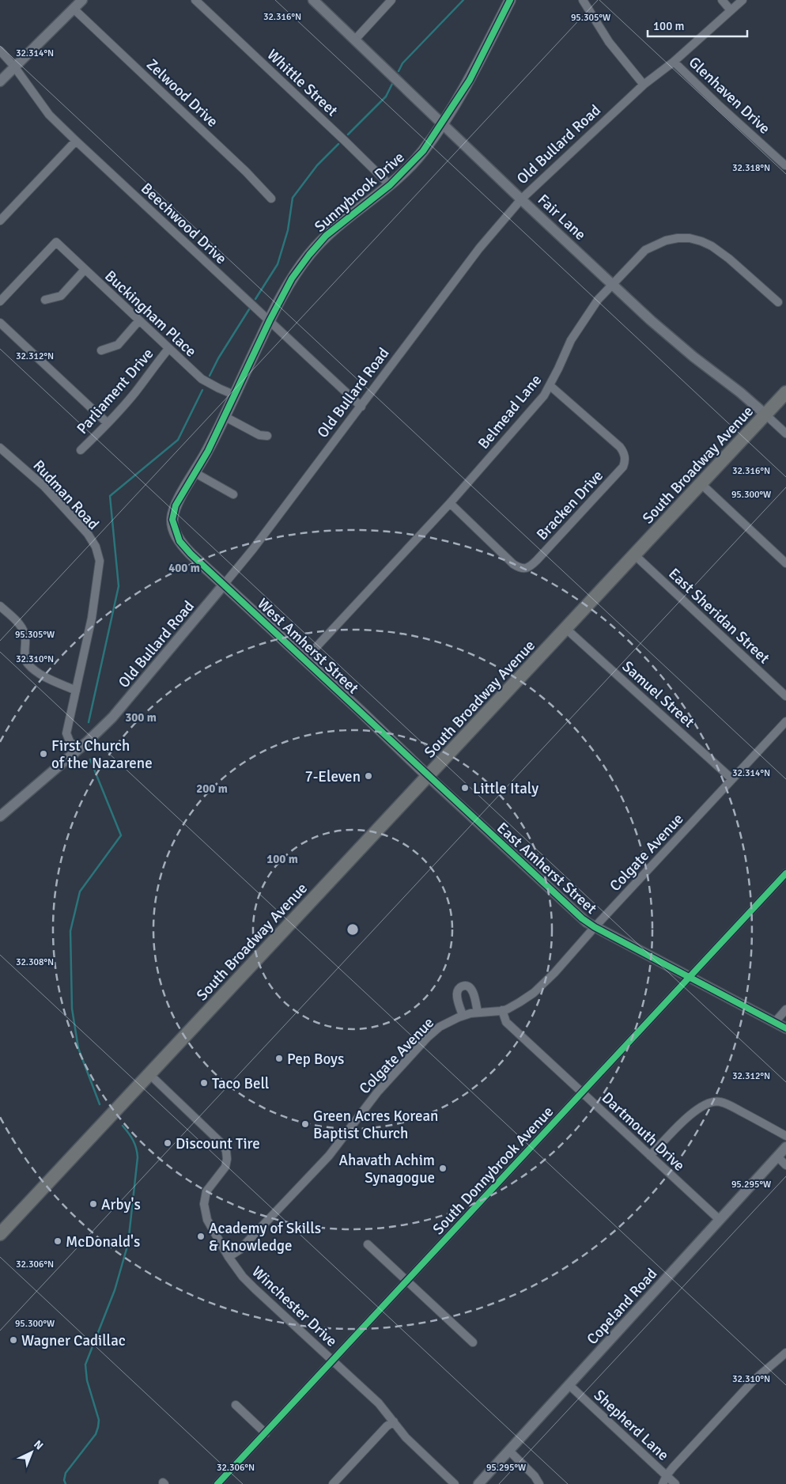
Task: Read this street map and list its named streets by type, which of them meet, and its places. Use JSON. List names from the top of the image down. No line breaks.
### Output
{"streets":{"main road":["Sunnybrook Drive","South Broadway Avenue","West Amherst Street"],"street":["Whittle Street","Zelwood Drive","Glenhaven Drive","Old Bullard Road","Fair Lane","Beechwood Drive","Buckingham Place","Parliament Drive","Belmead Lane","Rudman Road","Bracken Drive","East Sheridan Street","Samuel Street","Colgate Avenue","East Amherst Street","Dartmouth Drive","South Donnybrook Avenue","Winchester Drive","Copeland Road","Shepherd Lane"]},"crossings":[["Whittle Street","Sunnybrook Drive"],["Glenhaven Drive","Old Bullard Road"],["Old Bullard Road","Fair Lane"],["Old Bullard Road","Beechwood Drive"],["Old Bullard Road","Rudman Road"],["Old Bullard Road","West Amherst Street"],["Sunnybrook Drive","Fair Lane"],["Sunnybrook Drive","Beechwood Drive"],["Sunnybrook Drive","Buckingham Place"],["Sunnybrook Drive","West Amherst Street"],["Fair Lane","Belmead Lane"],["Fair Lane","South Broadway Avenue"],["Buckingham Place","Parliament Drive"],["Belmead Lane","Bracken Drive"],["Belmead Lane","West Amherst Street"],["South Broadway Avenue","East Sheridan Street"],["South Broadway Avenue","West Amherst Street"],["South Broadway Avenue","Samuel Street"],["South Broadway Avenue","East Amherst Street"],["South Broadway Avenue","Winchester Drive"],["West Amherst Street","East Amherst Street"],["Samuel Street","Colgate Avenue"],["Colgate Avenue","East Amherst Street"],["Colgate Avenue","Dartmouth Drive"],["Colgate Avenue","Winchester Drive"],["East Amherst Street","South Donnybrook Avenue"],["Dartmouth Drive","South Donnybrook Avenue"],["Dartmouth Drive","Copeland Road"],["South Donnybrook Avenue","Winchester Drive"],["Copeland Road","Shepherd Lane"]],"places":["First Church of the Nazarene","7-Eleven","Little Italy","Pep Boys","Taco Bell","Green Acres Korean Baptist Church","Discount Tire","Ahavath Achim Synagogue","Arby's","Academy of Skills & Knowledge","McDonald's","Wagner Cadillac"],"scale_bar":"100 m","north":"top right","coordinates":["32.316°N","95.305°W","32.314°N","32.318°N","32.312°N","95.300°W","32.310°N","32.308°N","95.295°W","32.306°N"],"rings":["400 m","300 m","200 m","100 m"]}
